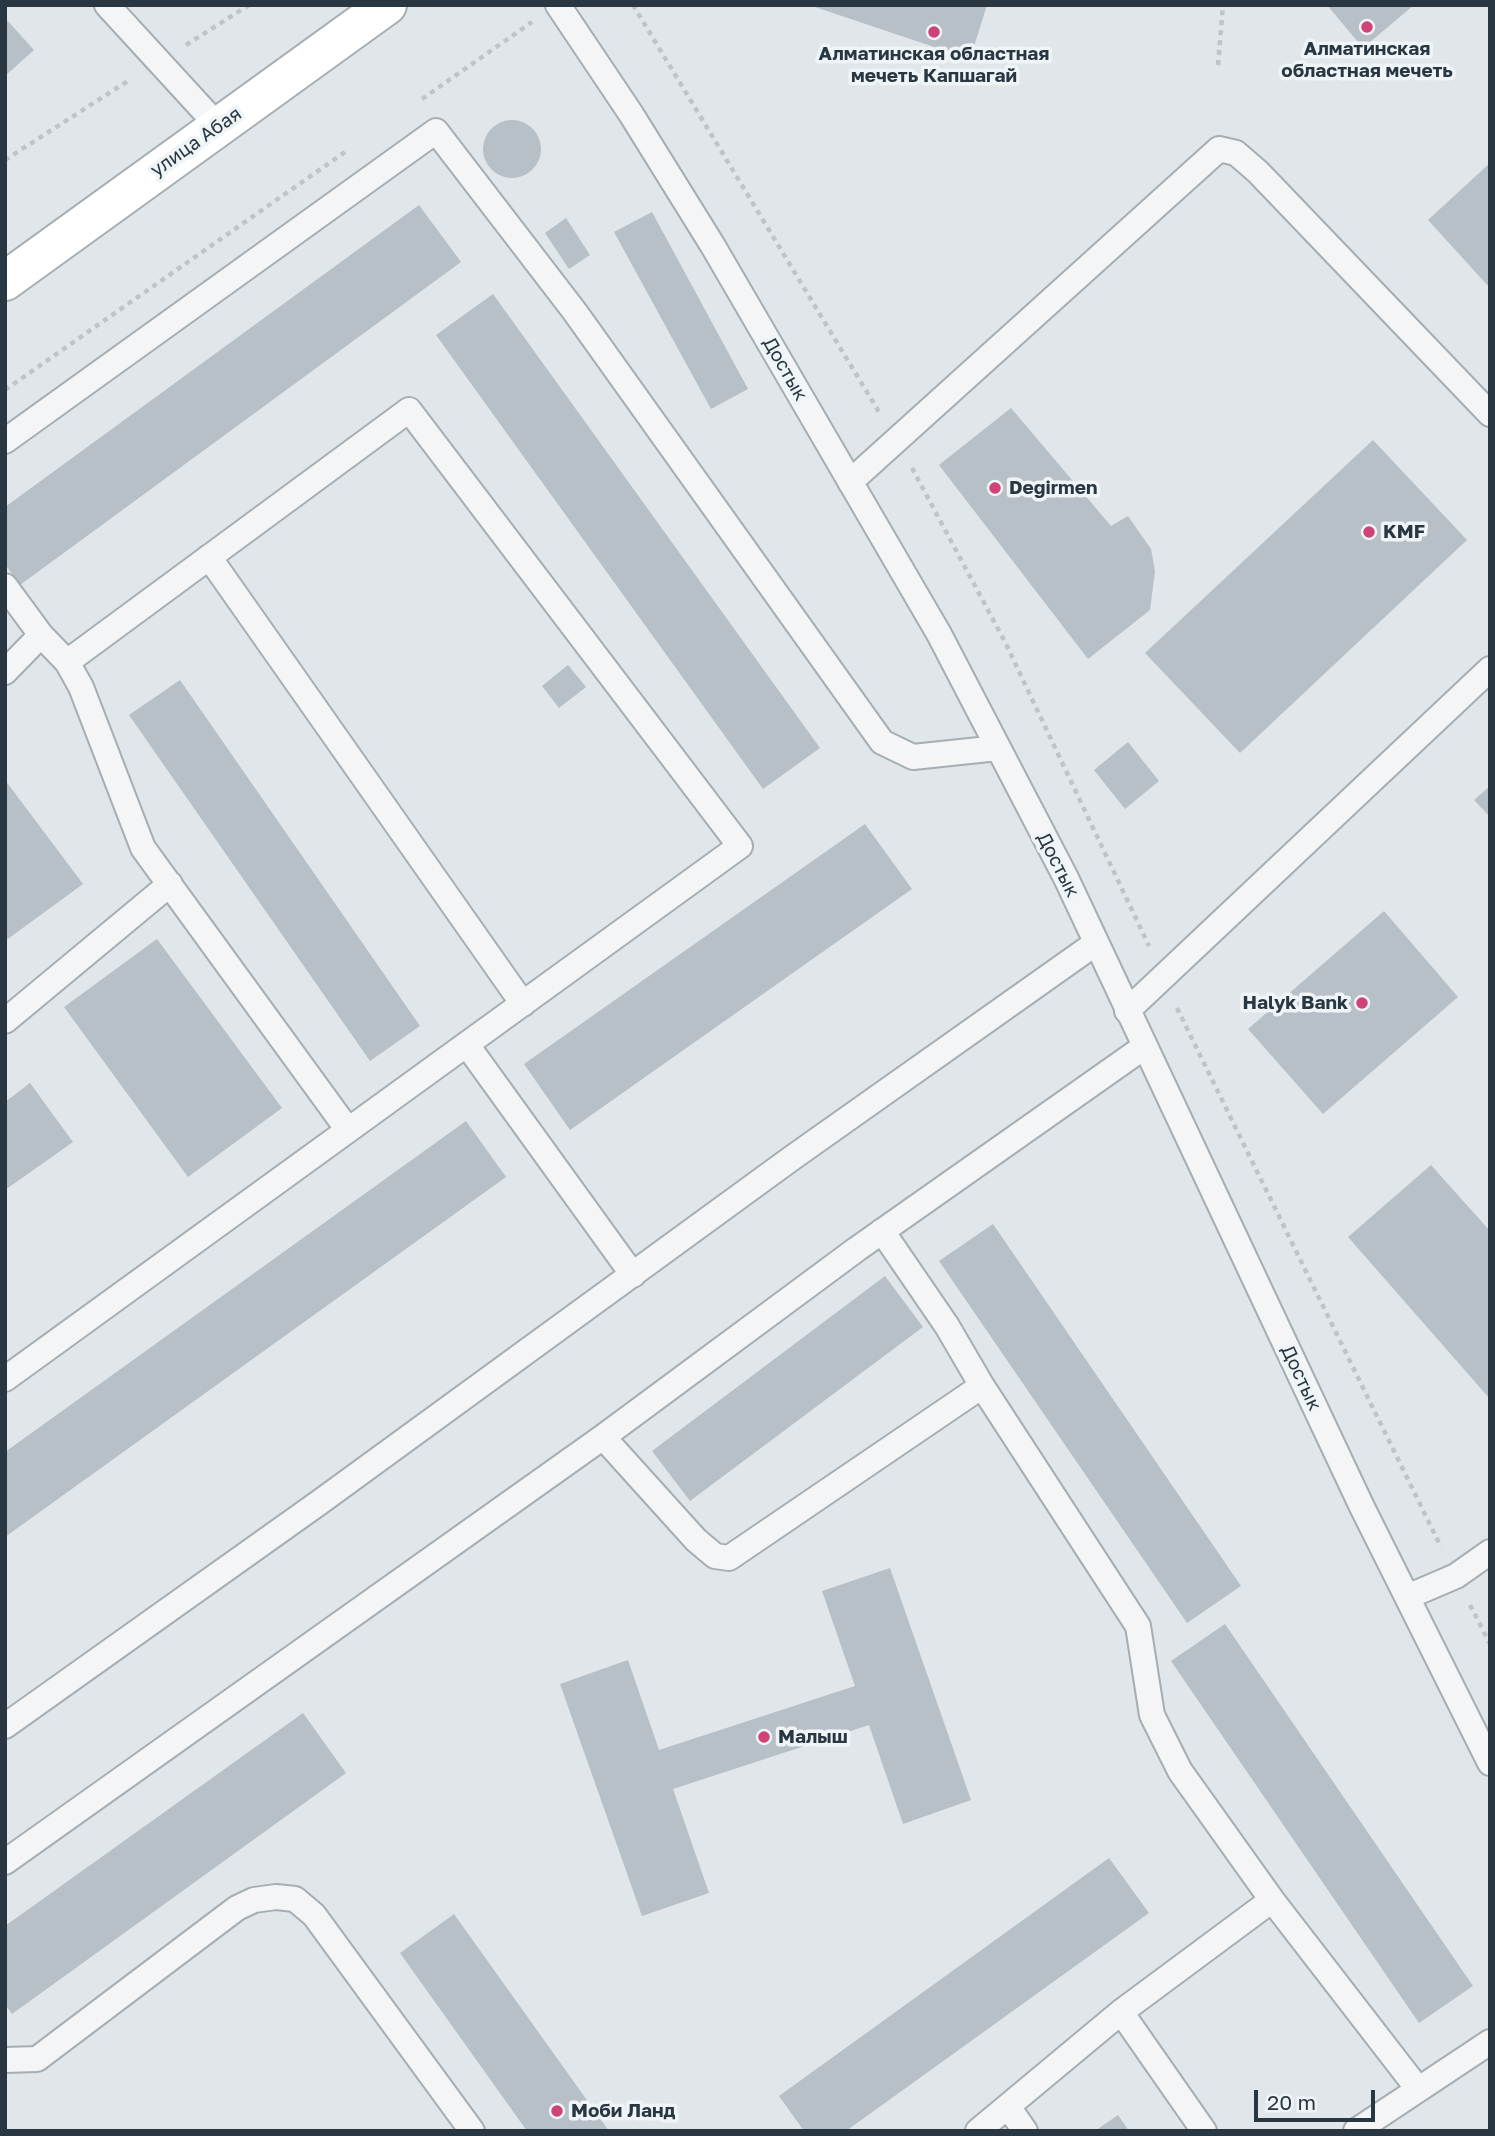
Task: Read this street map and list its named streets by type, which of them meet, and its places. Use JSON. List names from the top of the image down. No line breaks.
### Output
{"streets":{"street":["улица Абая"],"lane":["Достык"]},"places":["Алматинская областная мечеть","Алматинская областная мечеть Капшагай","Degirmen","KMF","Halyk Bank","Малыш","Моби Ланд"],"scale_bar":"20 m"}
